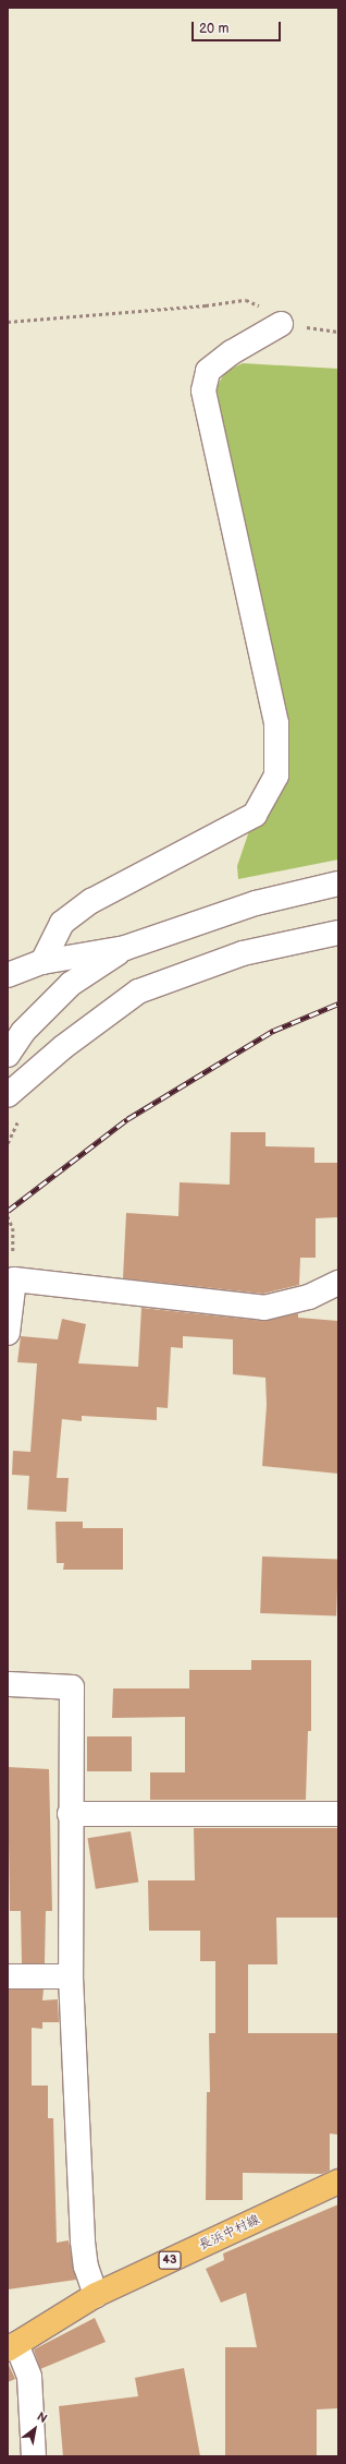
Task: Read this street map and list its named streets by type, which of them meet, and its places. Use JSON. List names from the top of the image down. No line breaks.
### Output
{"streets":{"main road":["長浜中村線","43"]},"scale_bar":"20 m","north":"top right"}
